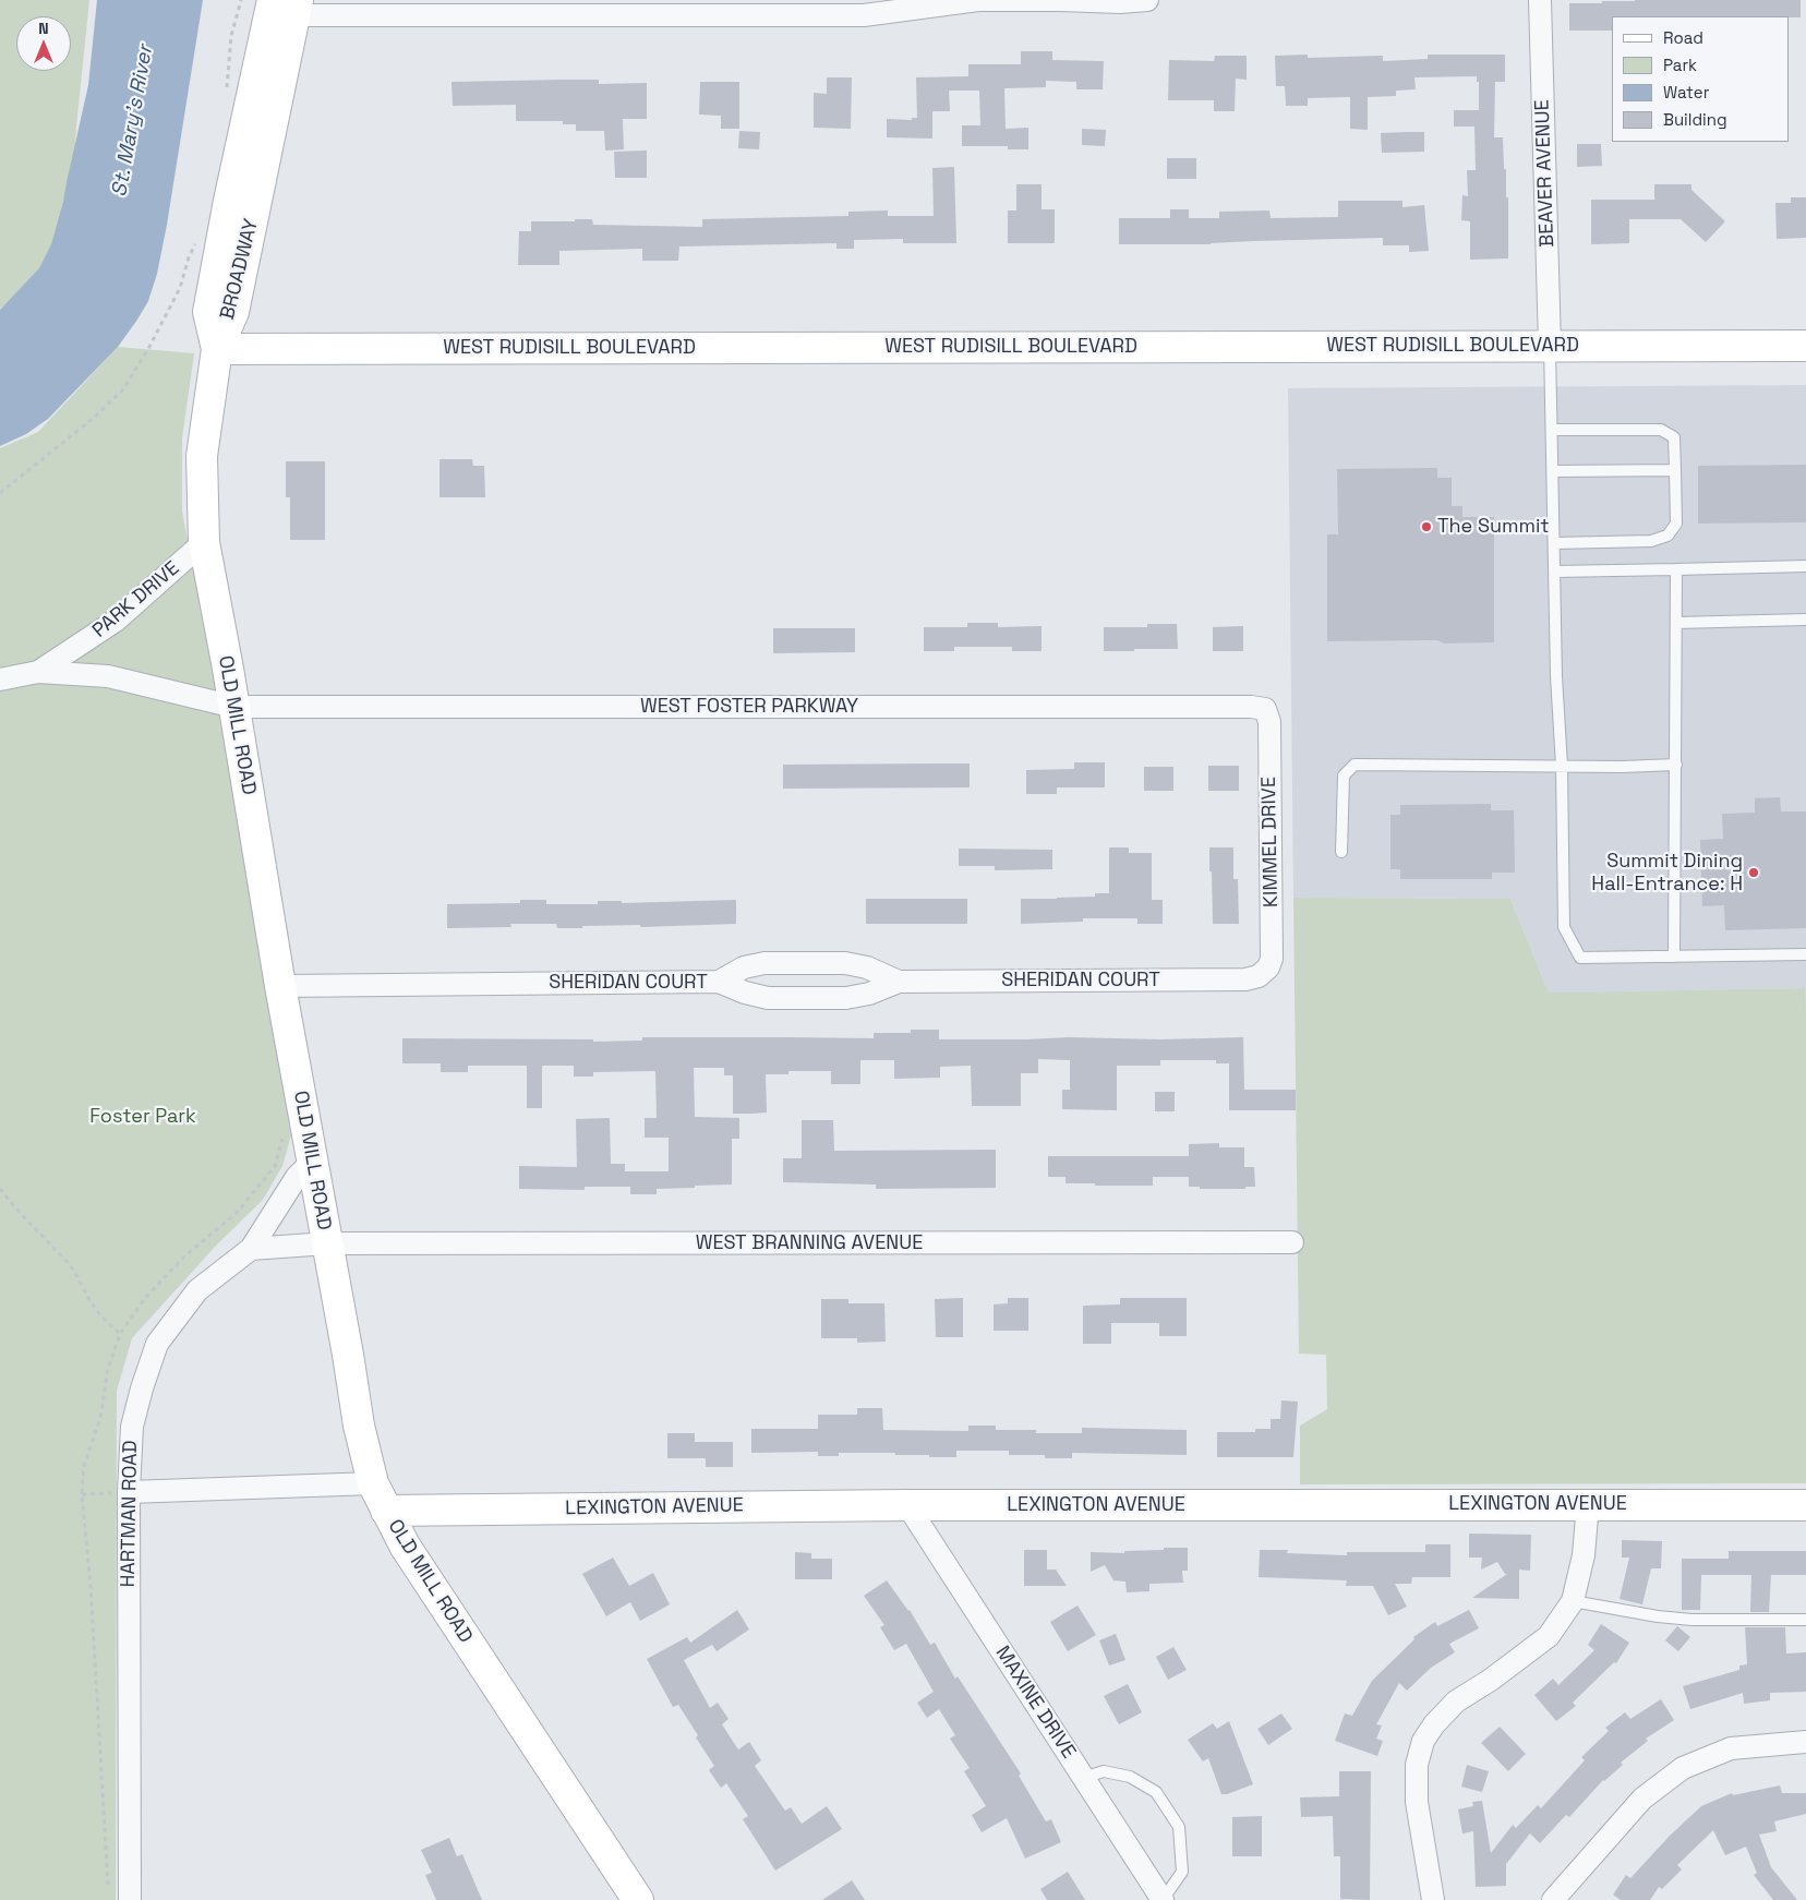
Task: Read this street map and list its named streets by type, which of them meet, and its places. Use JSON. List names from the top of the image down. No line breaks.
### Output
{"streets":{"street":["BEAVER AVENUE","BROADWAY","WEST RUDISILL BOULEVARD","PARK DRIVE","WEST FOSTER PARKWAY","OLD MILL ROAD","KIMMEL DRIVE","SHERIDAN COURT","WEST BRANNING AVENUE","LEXINGTON AVENUE","HARTMAN ROAD","MAXINE DRIVE"]},"crossings":[["BEAVER AVENUE","WEST RUDISILL BOULEVARD"],["BROADWAY","WEST RUDISILL BOULEVARD"],["BROADWAY","OLD MILL ROAD"],["WEST RUDISILL BOULEVARD","OLD MILL ROAD"],["PARK DRIVE","WEST FOSTER PARKWAY"],["PARK DRIVE","OLD MILL ROAD"],["WEST FOSTER PARKWAY","OLD MILL ROAD"],["WEST FOSTER PARKWAY","KIMMEL DRIVE"],["OLD MILL ROAD","SHERIDAN COURT"],["OLD MILL ROAD","WEST BRANNING AVENUE"],["OLD MILL ROAD","LEXINGTON AVENUE"],["KIMMEL DRIVE","SHERIDAN COURT"],["LEXINGTON AVENUE","MAXINE DRIVE"]],"water":["St. Mary's River"],"parks":["Foster Park"],"places":["The Summit","Summit Dining Hall-Entrance: H"],"legend":["Road","Park","Water","Building"],"north":"top"}
